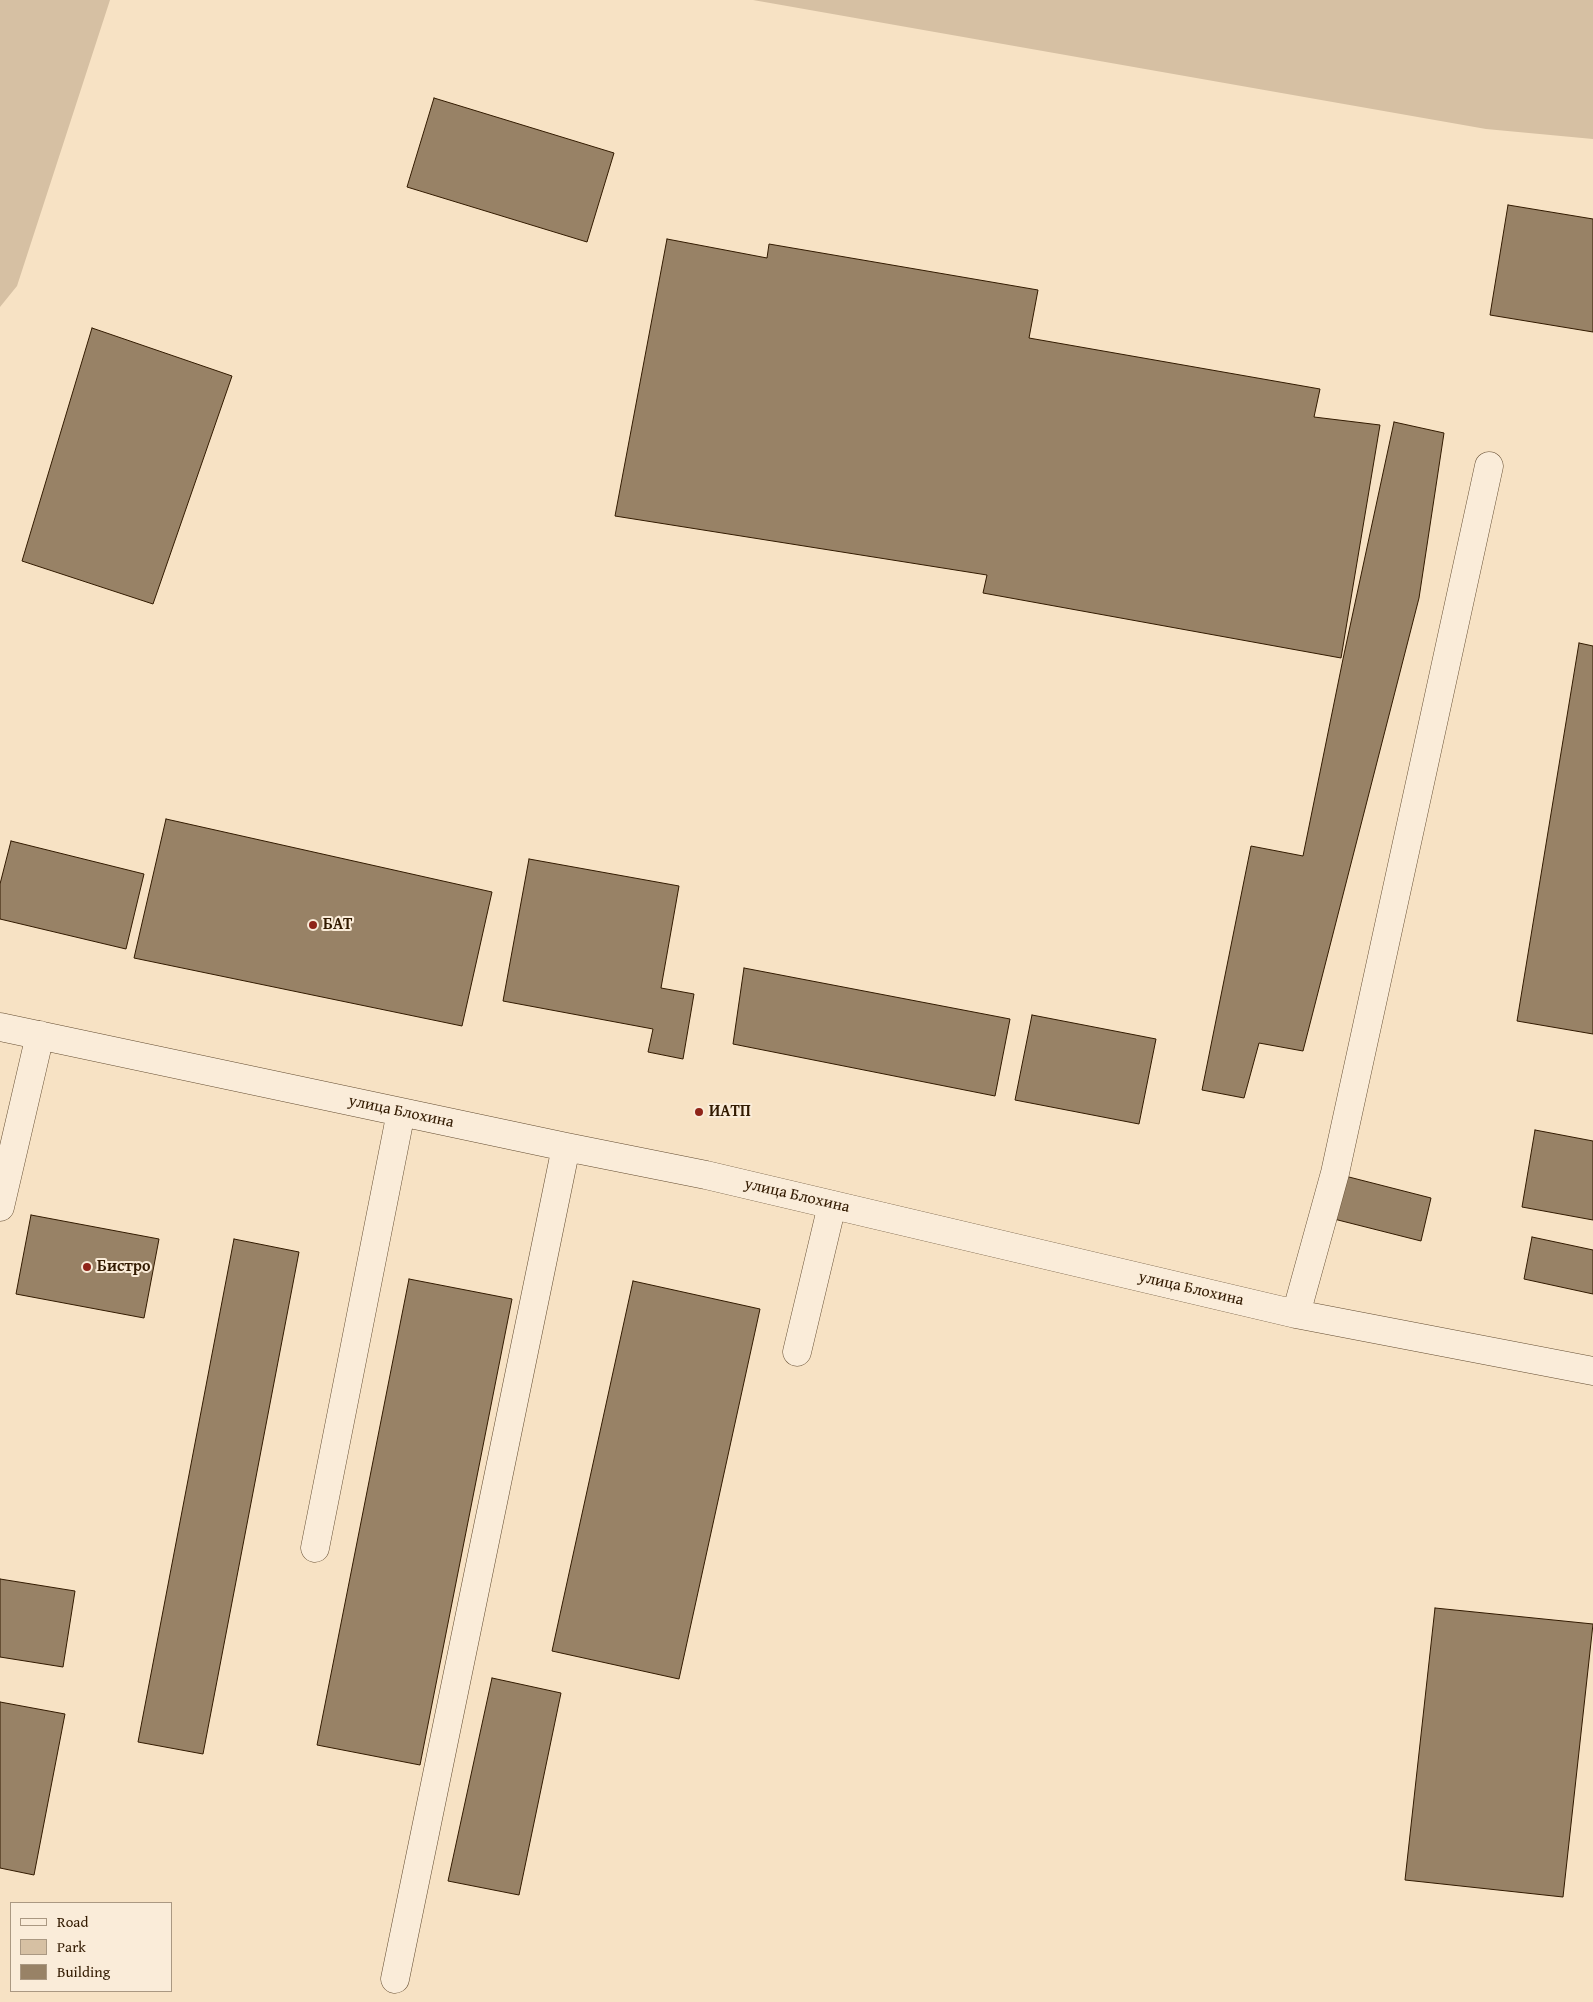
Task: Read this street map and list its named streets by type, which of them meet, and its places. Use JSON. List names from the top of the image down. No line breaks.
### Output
{"streets":{"street":["улица Блохина"]},"places":["БАТ","ИАТП","Бистро"],"legend":["Road","Park","Building"]}
